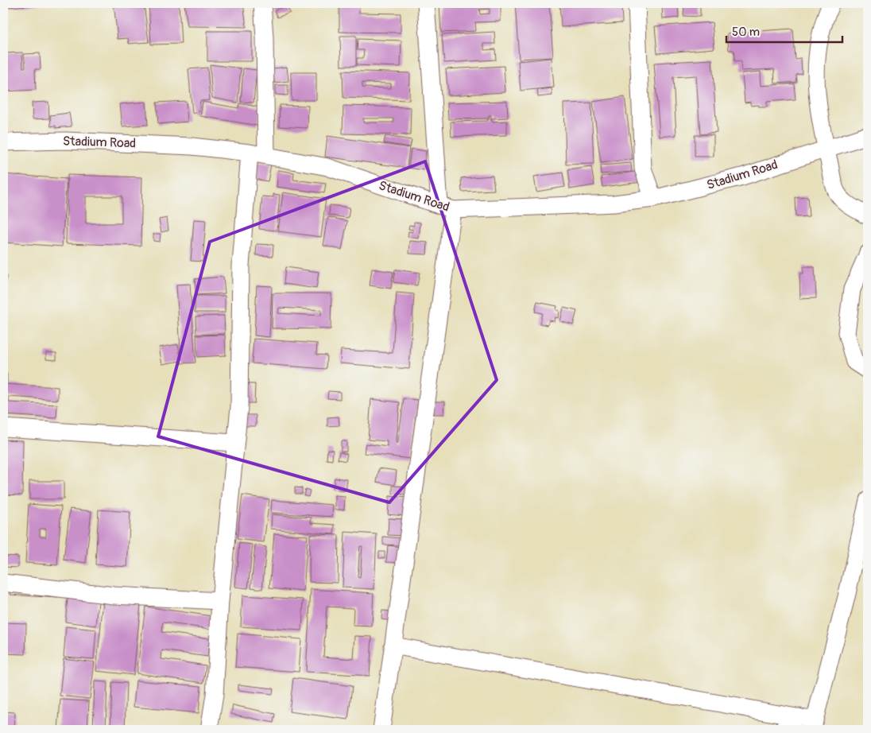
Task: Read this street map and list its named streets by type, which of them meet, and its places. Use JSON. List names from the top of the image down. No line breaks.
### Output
{"streets":{"street":["Stadium Road"]},"scale_bar":"50 m"}
